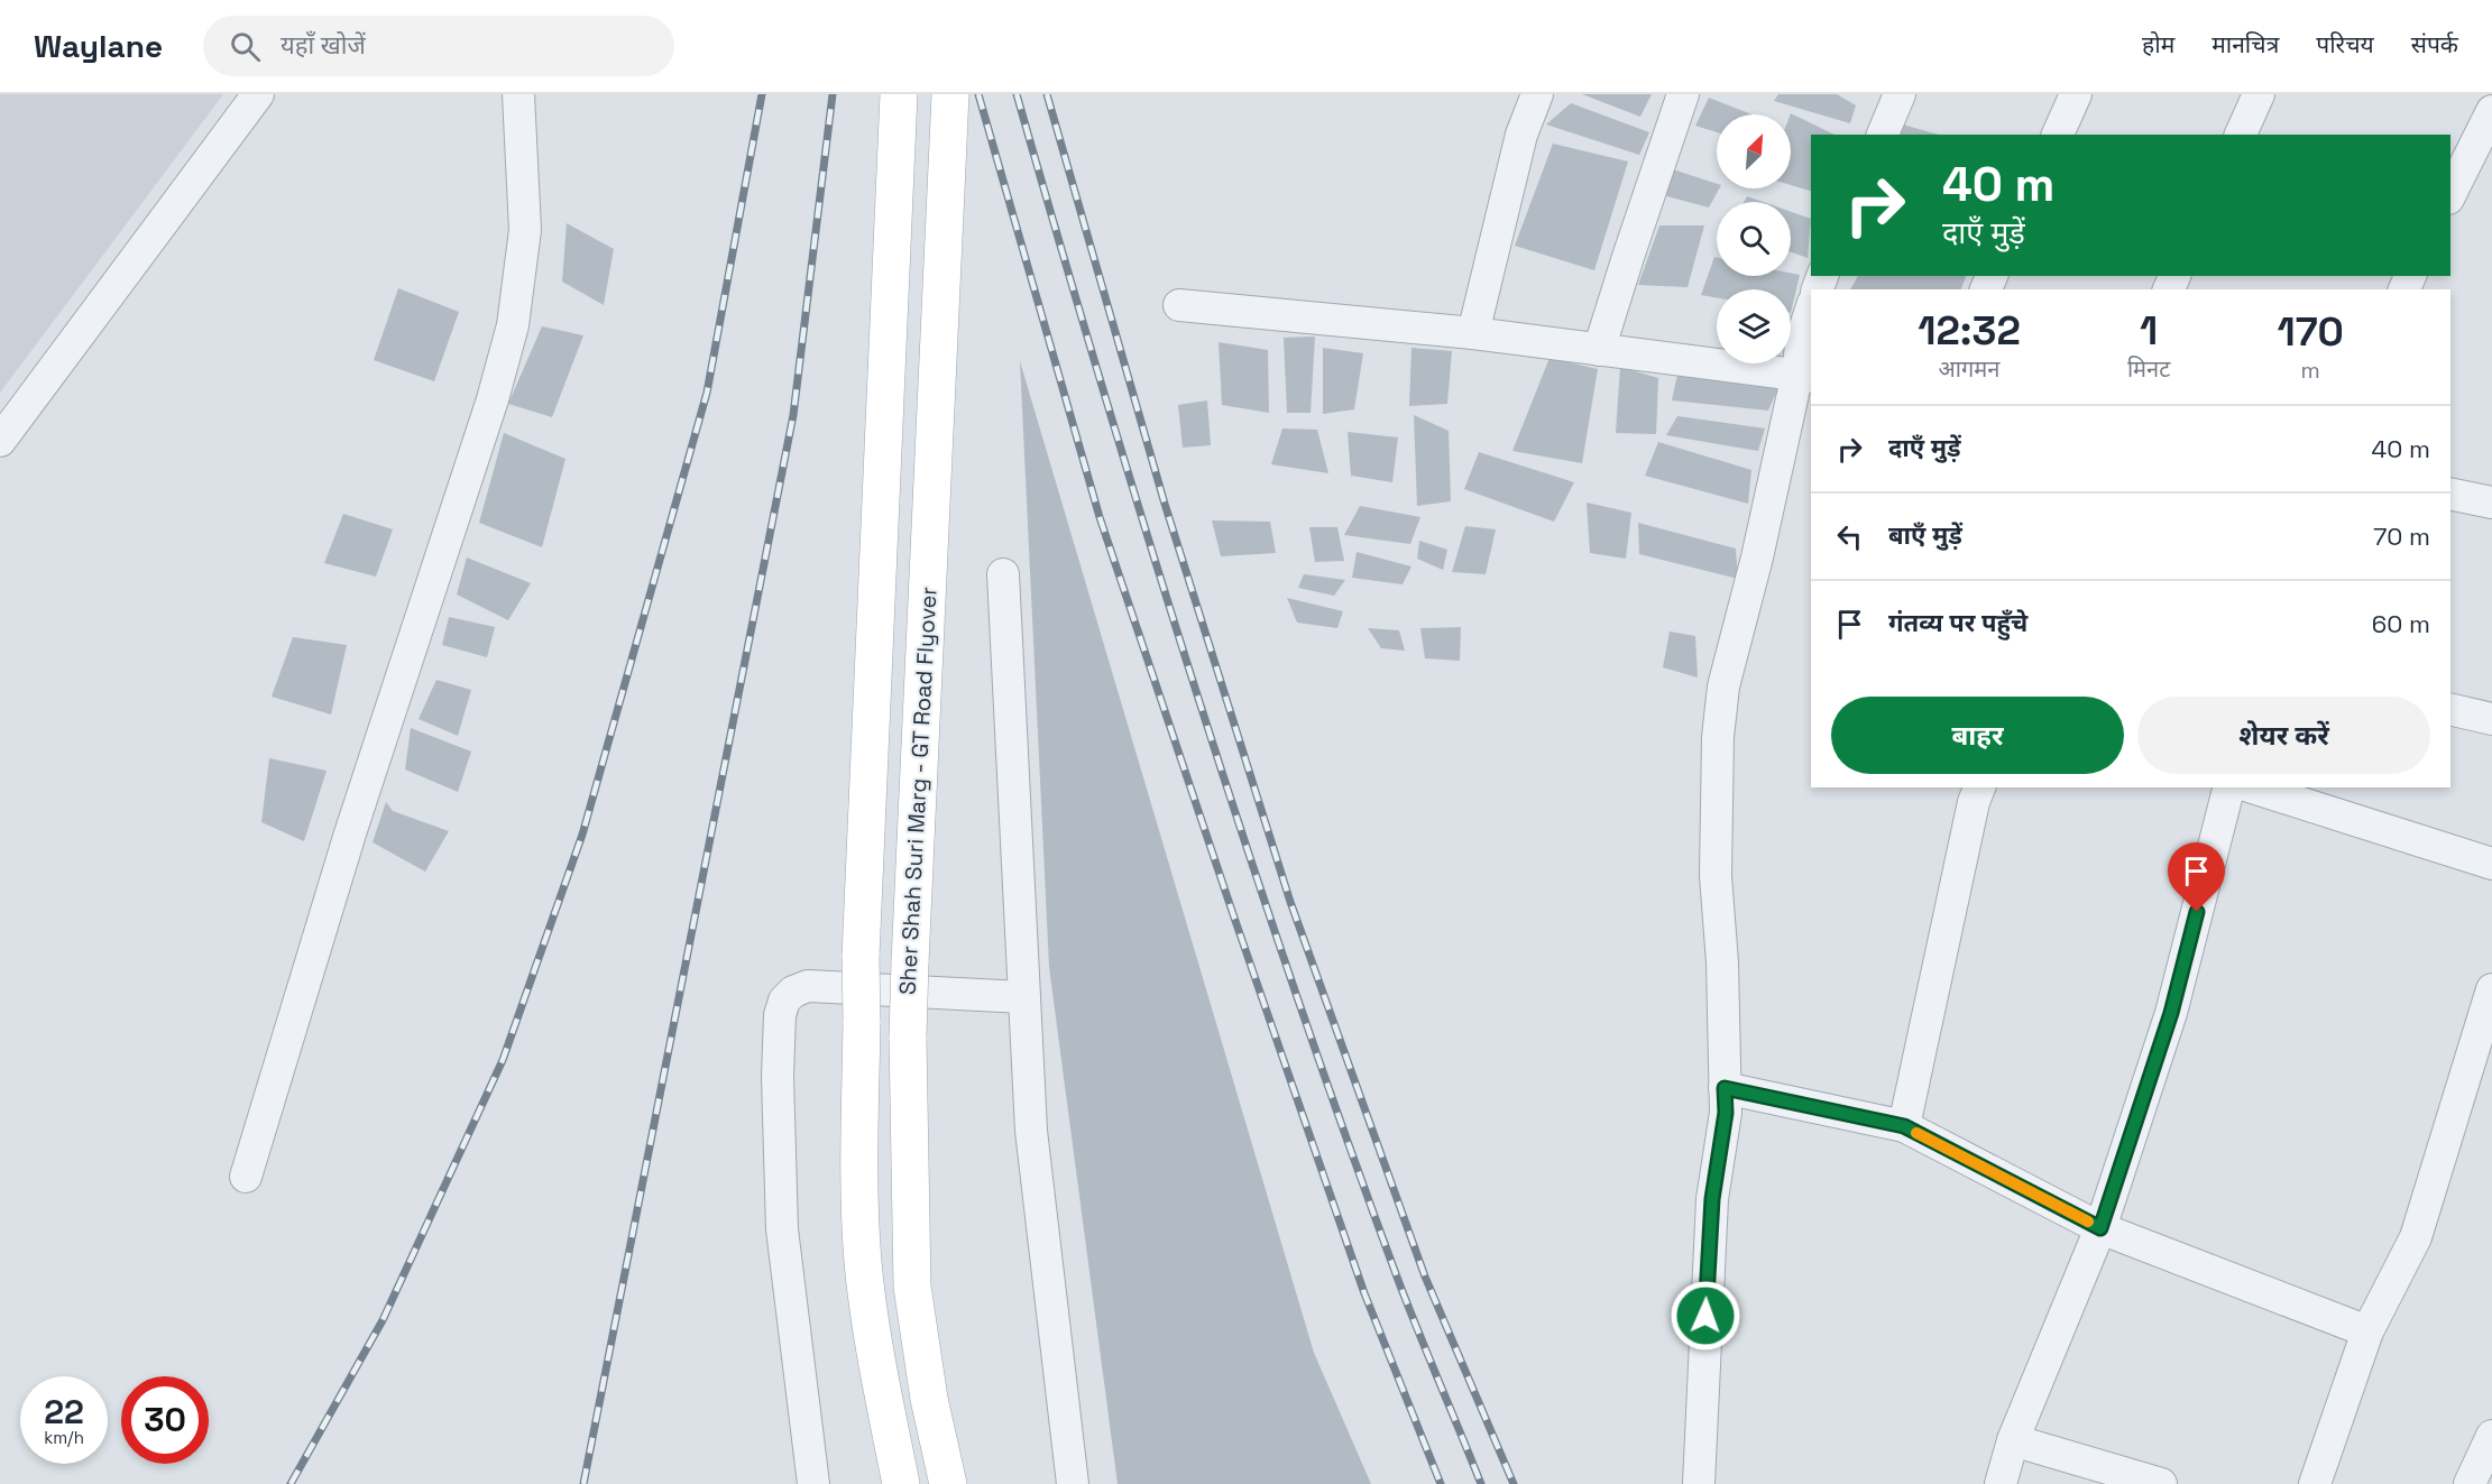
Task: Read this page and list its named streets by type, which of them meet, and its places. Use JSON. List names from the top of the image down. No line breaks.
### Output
{"streets":{"main road":["Sher Shah Suri Marg - GT Road Flyover"]},"north":"top right","page":{"header":"Waylane","search":"यहाँ खोजें","nav":["होम","मानचित्र","परिचय","संपर्क"],"turn":["40 m","दाएँ मुड़ें"],"eta":["12:32","आगमन","1","मिनट","170","m"],"list":[{"name":"दाएँ मुड़ें","value":"40 m"},{"name":"बाएँ मुड़ें","value":"70 m"},{"name":"गंतव्य पर पहुँचे","value":"60 m"}],"buttons":["बाहर","शेयर करें"],"speed":"22 km/h","limit":"30"}}
